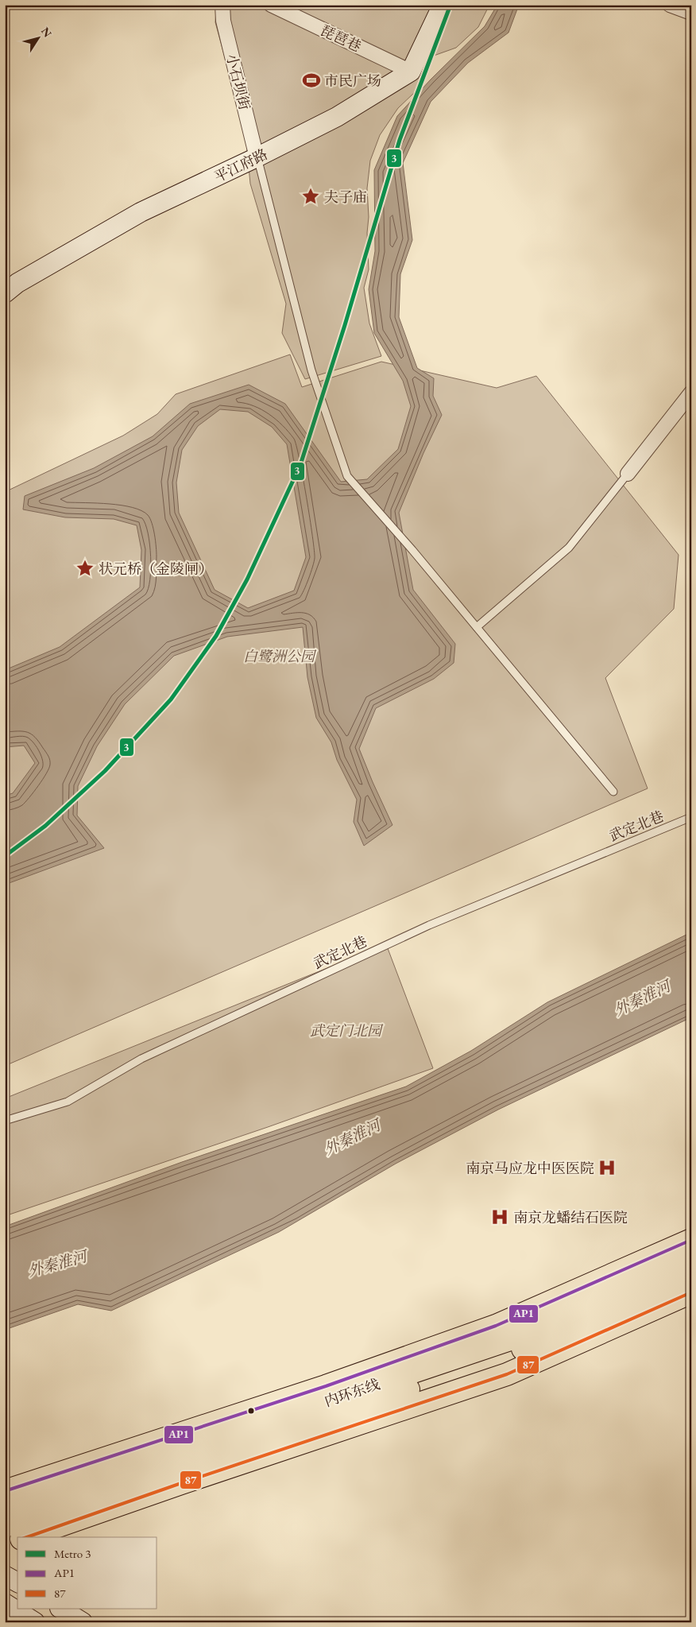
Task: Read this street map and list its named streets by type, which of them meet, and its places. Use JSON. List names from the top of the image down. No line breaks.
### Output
{"streets":{"main road":["内环东线"],"street":["琵琶巷","小石坝街","平江府路"],"lane":["武定北巷"]},"crossings":[["琵琶巷","平江府路"],["小石坝街","平江府路"]],"water":["外秦淮河"],"parks":["白鹭洲公园","武定门北园"],"places":{"sports":["市民广场"],"place":["夫子庙","状元桥（金陵闸）"],"hospital":["南京马应龙中医医院","南京龙蟠结石医院"]},"lines":["metro line 3","transit line AP1","transit line 87"],"legend":["Metro 3","AP1","87"],"north":"top right"}
